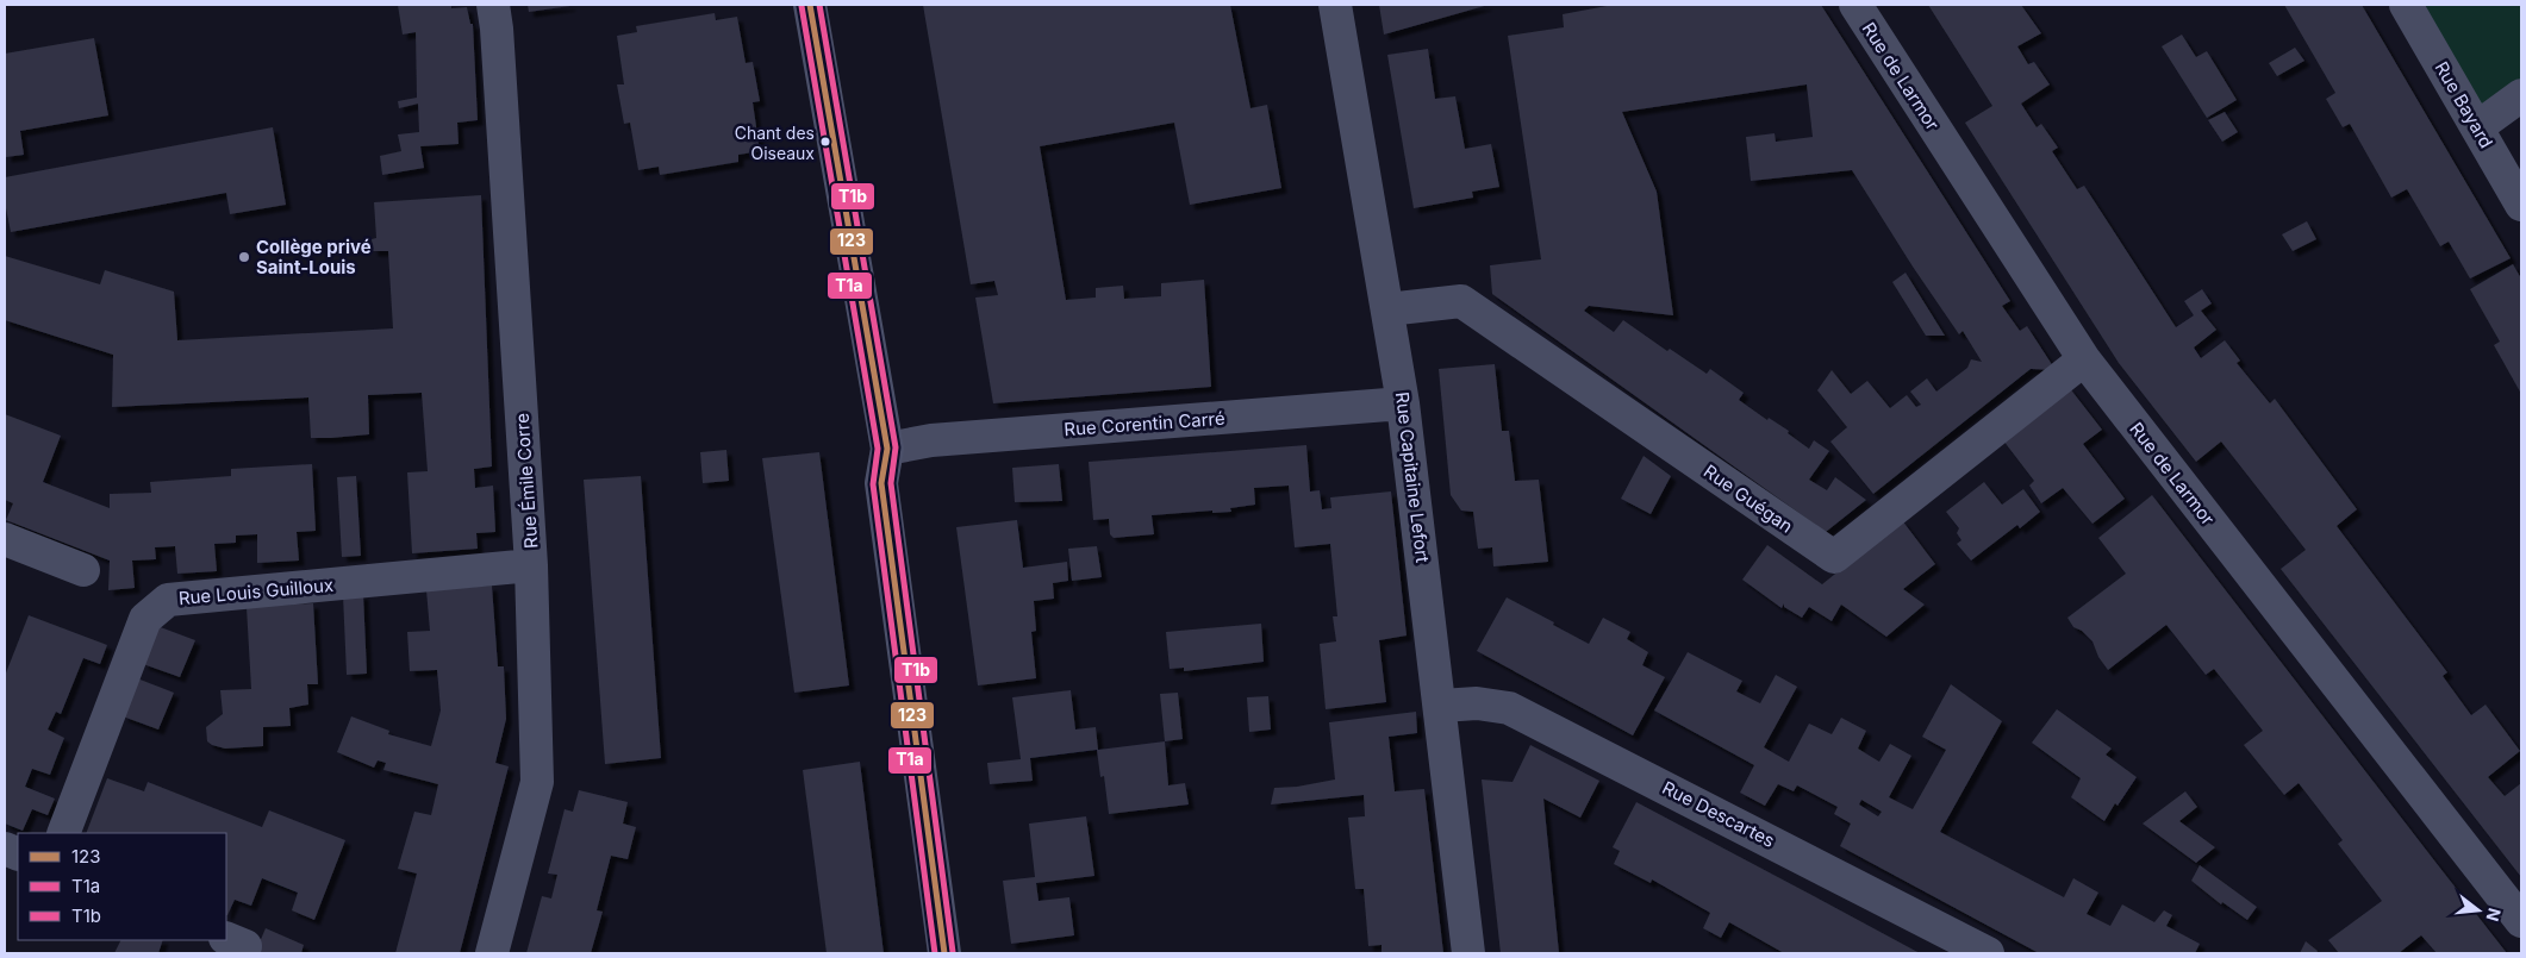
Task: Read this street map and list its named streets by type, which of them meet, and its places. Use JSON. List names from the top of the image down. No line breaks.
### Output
{"streets":{"street":["Rue de Larmor","Rue Bayard","Rue Corentin Carré","Rue Capitaine Lefort","Rue Émile Corre","Rue Guégan","Rue Louis Guilloux","Rue Descartes"]},"crossings":[["Rue de Larmor","Rue Guégan"],["Rue Corentin Carré","Rue Capitaine Lefort"],["Rue Capitaine Lefort","Rue Guégan"],["Rue Capitaine Lefort","Rue Descartes"],["Rue Émile Corre","Rue Louis Guilloux"]],"places":["Chant des Oiseaux","Collège privé Saint-Louis"],"lines":["transit line 123","transit line T1b","transit line T1a"],"legend":["123","T1a","T1b"],"north":"right"}
